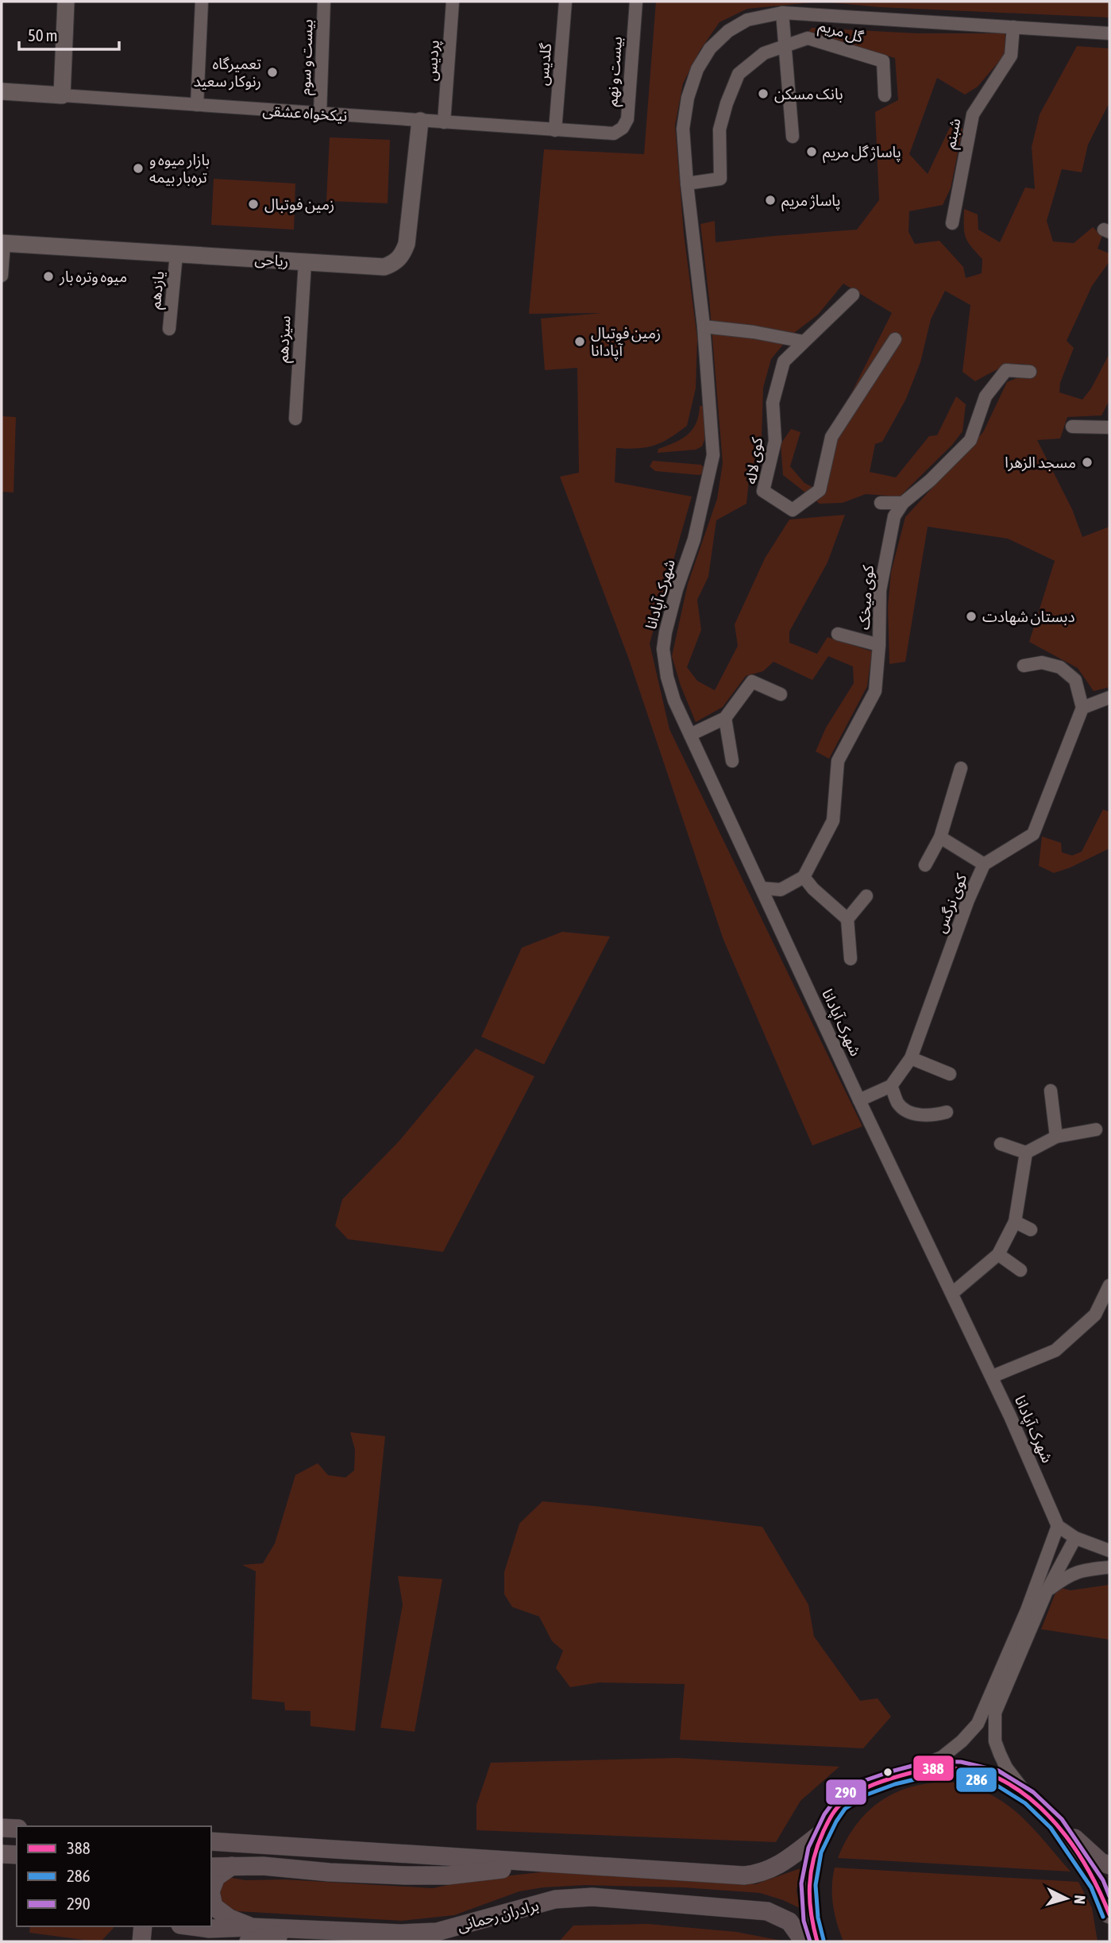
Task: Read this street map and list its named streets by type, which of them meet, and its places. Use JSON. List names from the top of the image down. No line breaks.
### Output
{"streets":{"main road":["برادران رحمانی"],"street":["گل مریم","بیست و سوم","پردیس","گلدیس","بیست و نهم","نیکخواه عشقی","شبنم","ریاحی","یازدهم","سیزدهم","کوی لاله","شهرک آپادانا","کوی میخک","کوی نرگس"]},"crossings":[["گل مریم","شهرک آپادانا"],["بیست و سوم","نیکخواه عشقی"],["پردیس","نیکخواه عشقی"],["گلدیس","نیکخواه عشقی"],["بیست و نهم","نیکخواه عشقی"],["نیکخواه عشقی","ریاحی"],["شبنم","شهرک آپادانا"],["ریاحی","یازدهم"],["ریاحی","سیزدهم"]],"places":["تعمیرگاه رنوکار سعید","بانک مسکن","پاساژ گل مریم","بازار میوه و تره‌بار بیمه","پاساژ مریم","زمین فوتبال","میوه وتره بار","زمین فوتبال آپادانا","مسجد الزهرا","دبستان شهادت"],"lines":["transit line 290","transit line 388","transit line 286"],"legend":["388","286","290"],"scale_bar":"50 m","north":"right"}
